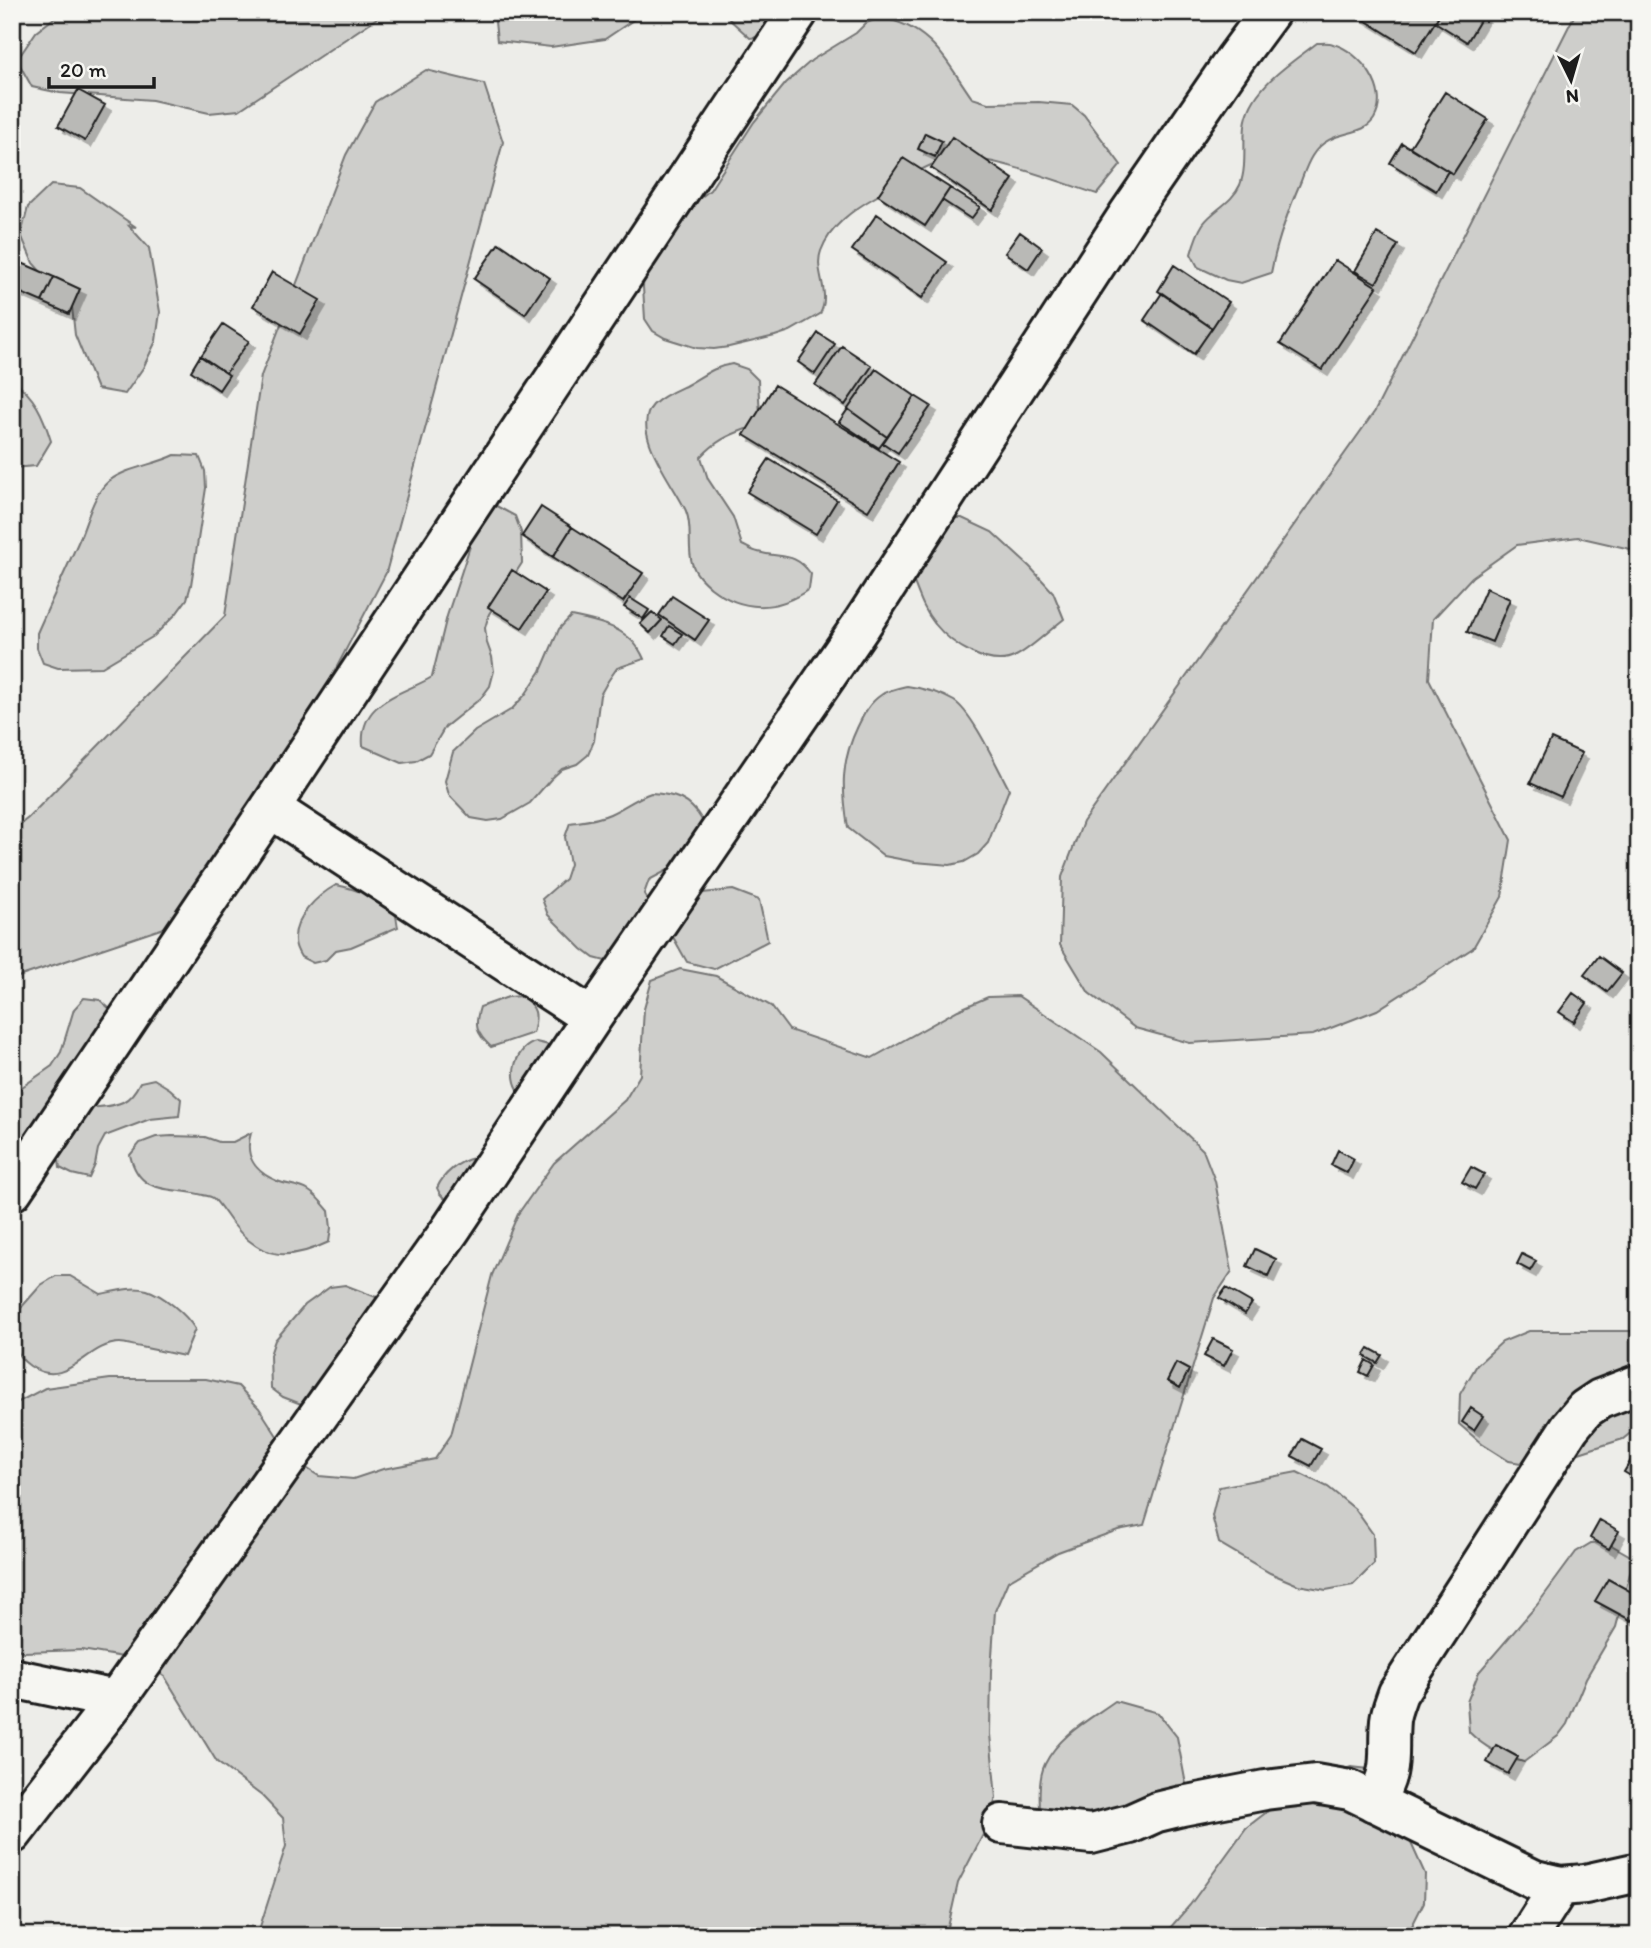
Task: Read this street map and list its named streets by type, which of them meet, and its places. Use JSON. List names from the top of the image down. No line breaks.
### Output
{"scale_bar":"20 m","north":"bottom"}
